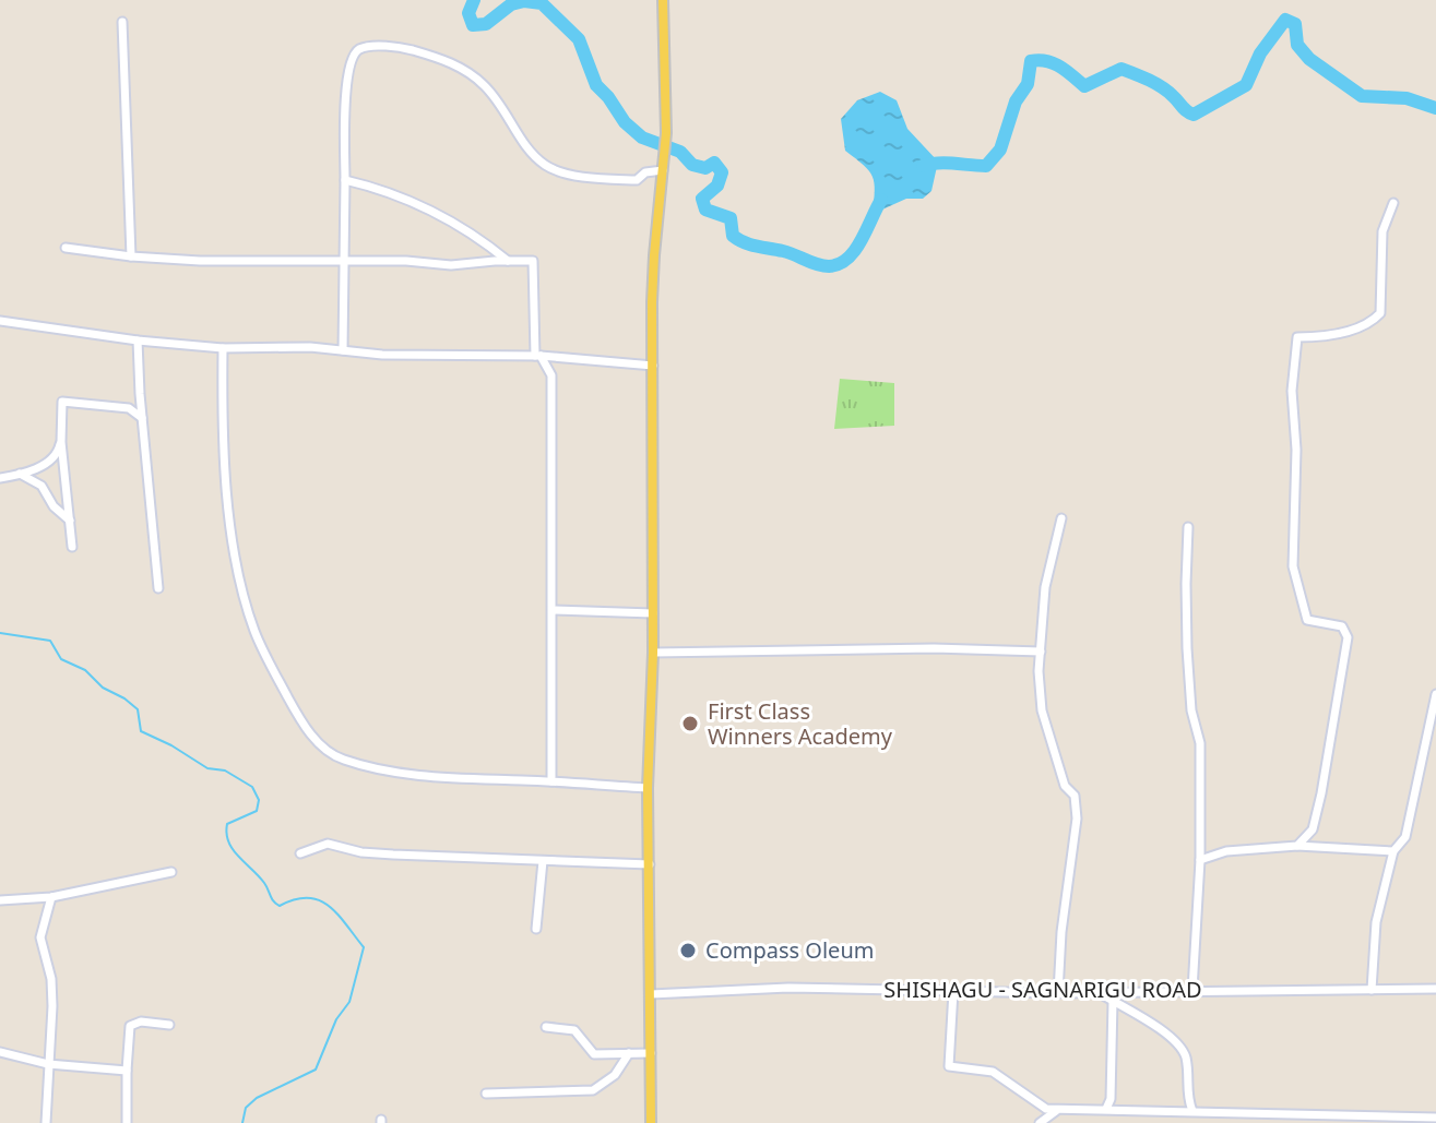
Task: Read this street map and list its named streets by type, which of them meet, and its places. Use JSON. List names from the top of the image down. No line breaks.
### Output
{"streets":{"street":["SHISHAGU - SAGNARIGU ROAD"]},"places":["First Class Winners Academy","Compass Oleum"]}
